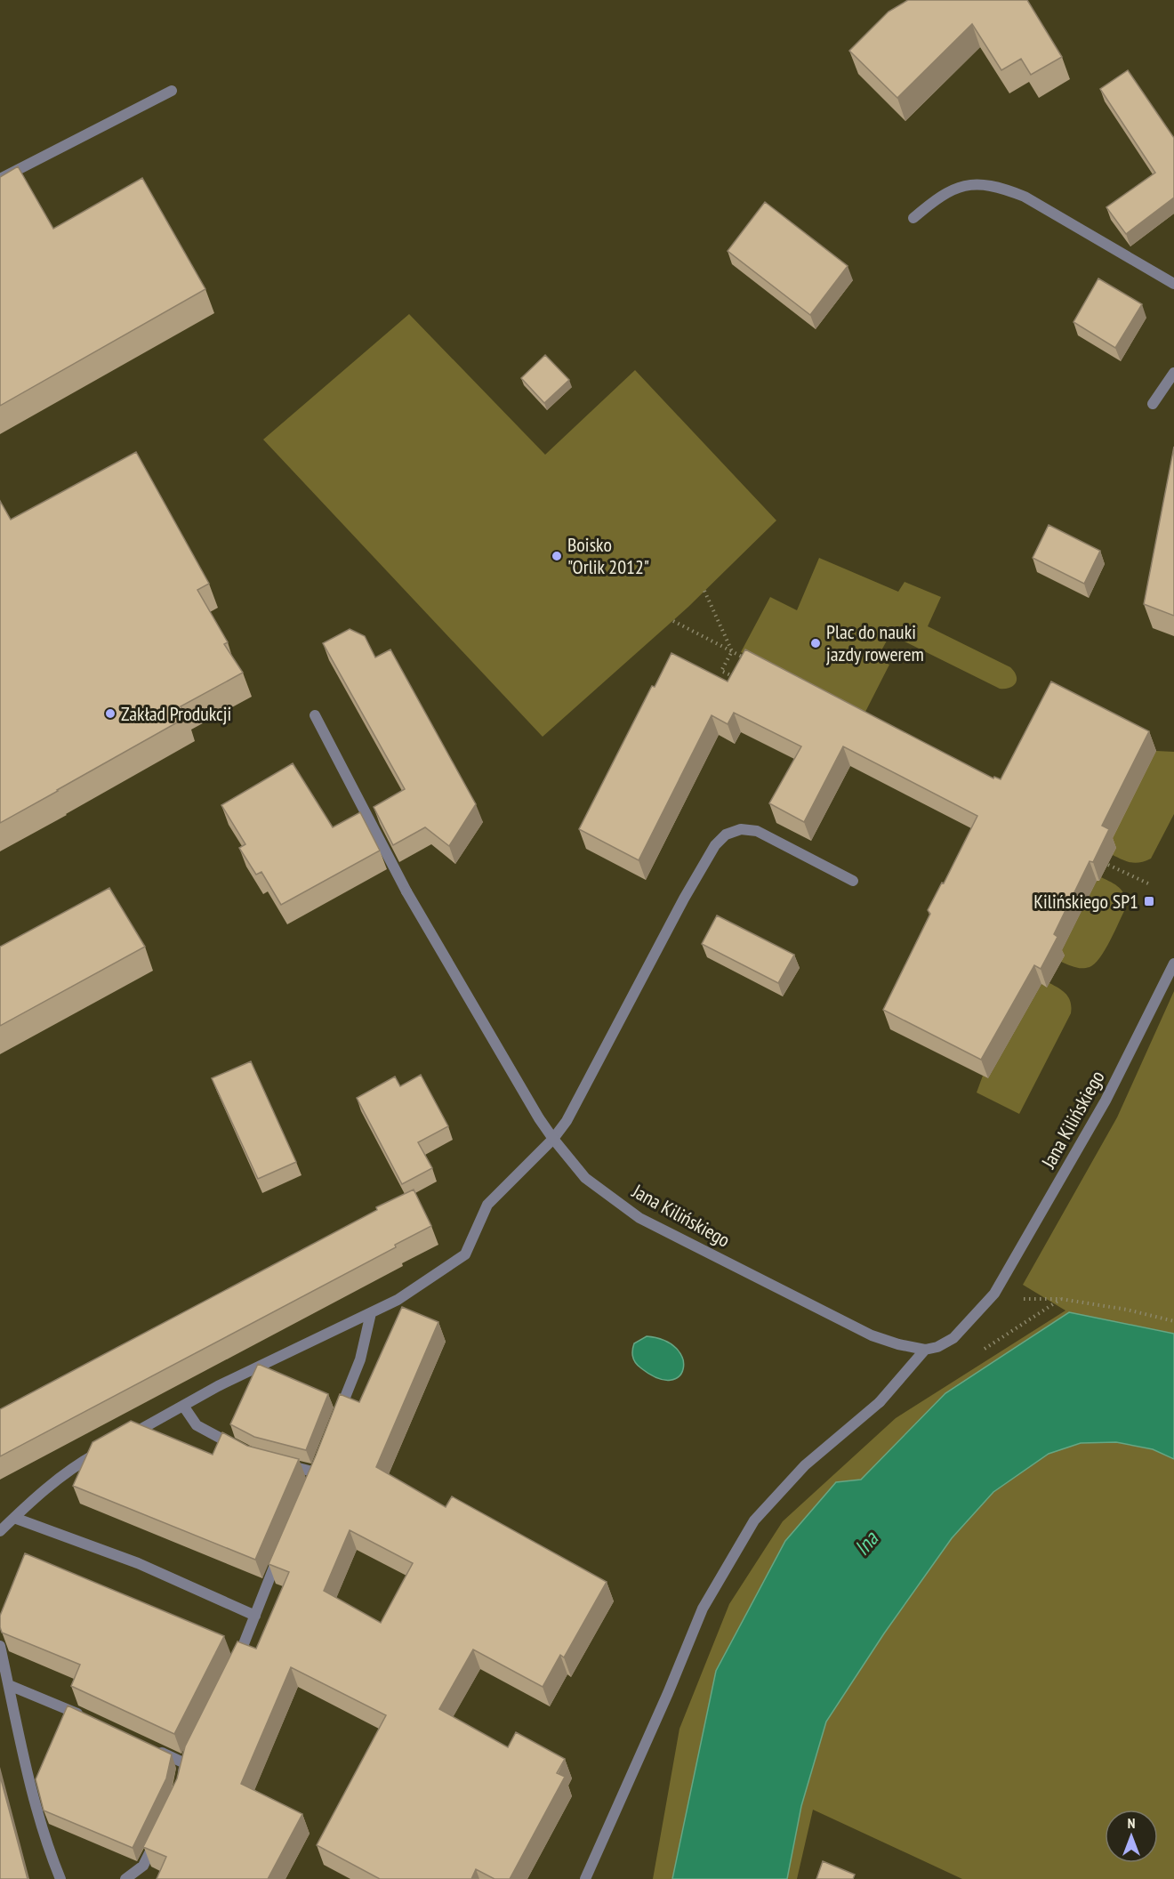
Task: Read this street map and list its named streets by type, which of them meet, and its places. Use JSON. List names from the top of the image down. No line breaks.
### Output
{"streets":{"street":["Jana Kilińskiego"]},"water":["Ina"],"places":{"other":["Boisko \"Orlik 2012\"","Plac do nauki jazdy rowerem","Zakład Produkcji"],"transit":["Kilińskiego SP1"]},"north":"top"}
